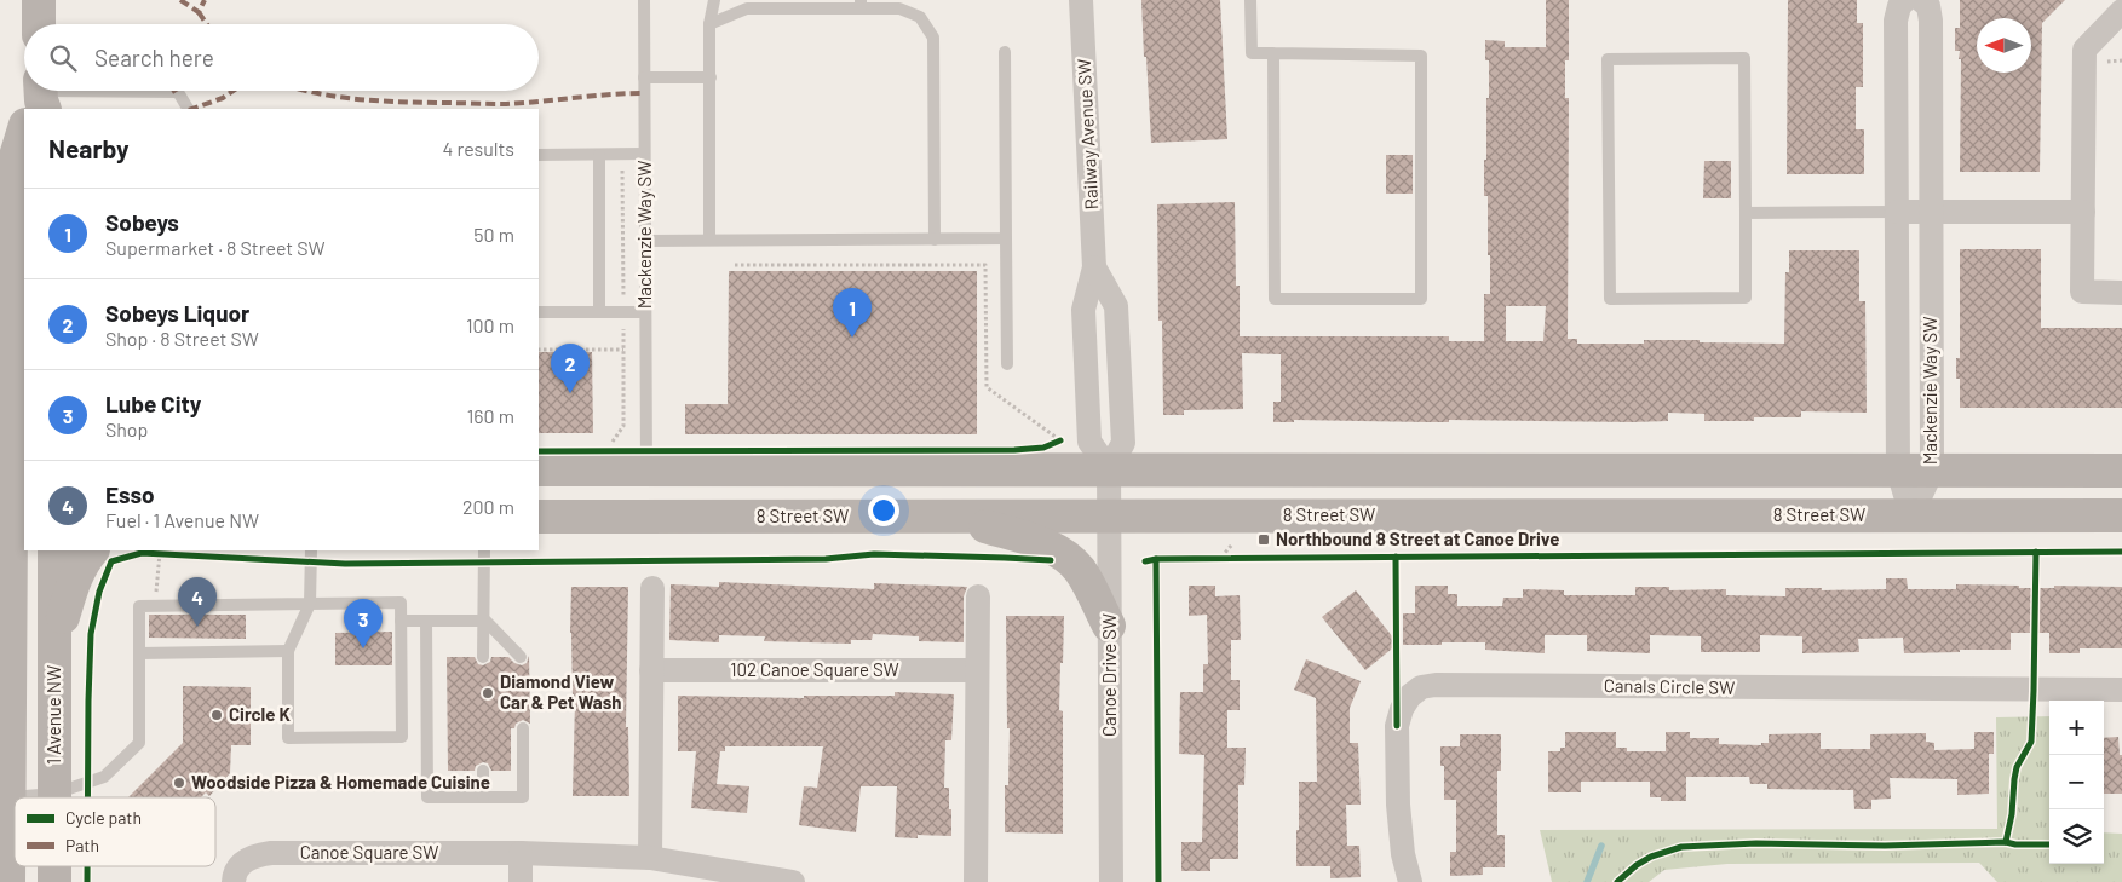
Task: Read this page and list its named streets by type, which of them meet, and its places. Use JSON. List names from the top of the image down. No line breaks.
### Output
{"streets":{"main road":["8 Street SW","1 Avenue NW"],"street":["Railway Avenue SW","Mackenzie Way SW","102 Canoe Square SW","Canoe Drive SW","Canals Circle SW","Canoe Square SW"]},"crossings":[["Railway Avenue SW","Canoe Drive SW"],["Mackenzie Way SW","8 Street SW"],["8 Street SW","Canoe Drive SW"]],"places":{"transit":["Northbound 8 Street at Canoe Drive"],"other":["Diamond View Car & Pet Wash","Circle K","Woodside Pizza & Homemade Cuisine"]},"legend":["Cycle path","Path"],"north":"left","page":{"search":"Search here","heading":["Nearby","4 results"],"list":[{"mark":"1","name":"Sobeys","note":"Supermarket · 8 Street SW","value":"50 m"},{"mark":"2","name":"Sobeys Liquor","note":"Shop · 8 Street SW","value":"100 m"},{"mark":"3","name":"Lube City","note":"Shop","value":"160 m"},{"mark":"4","name":"Esso","note":"Fuel · 1 Avenue NW","value":"200 m"}],"pins":["1","2","4","3"],"map_buttons":["+","−"]}}
